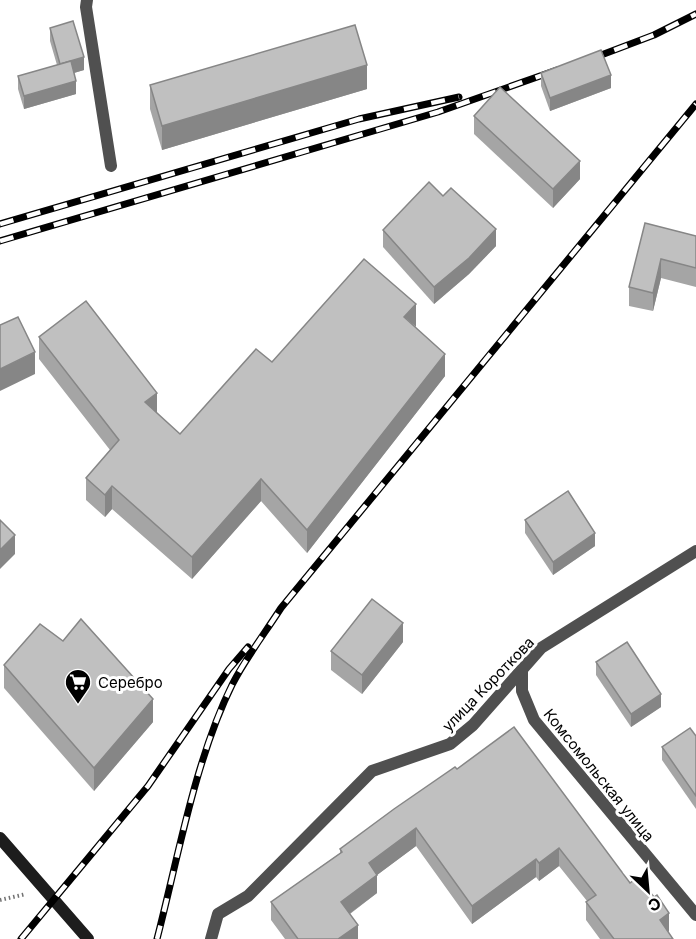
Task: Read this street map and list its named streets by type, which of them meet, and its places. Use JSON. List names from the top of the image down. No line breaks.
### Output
{"streets":{"street":["улица Короткова","Комсомольская улица"]},"crossings":[["улица Короткова","Комсомольская улица"]],"places":{"supermarket":["Серебро"]},"north":"bottom right"}
